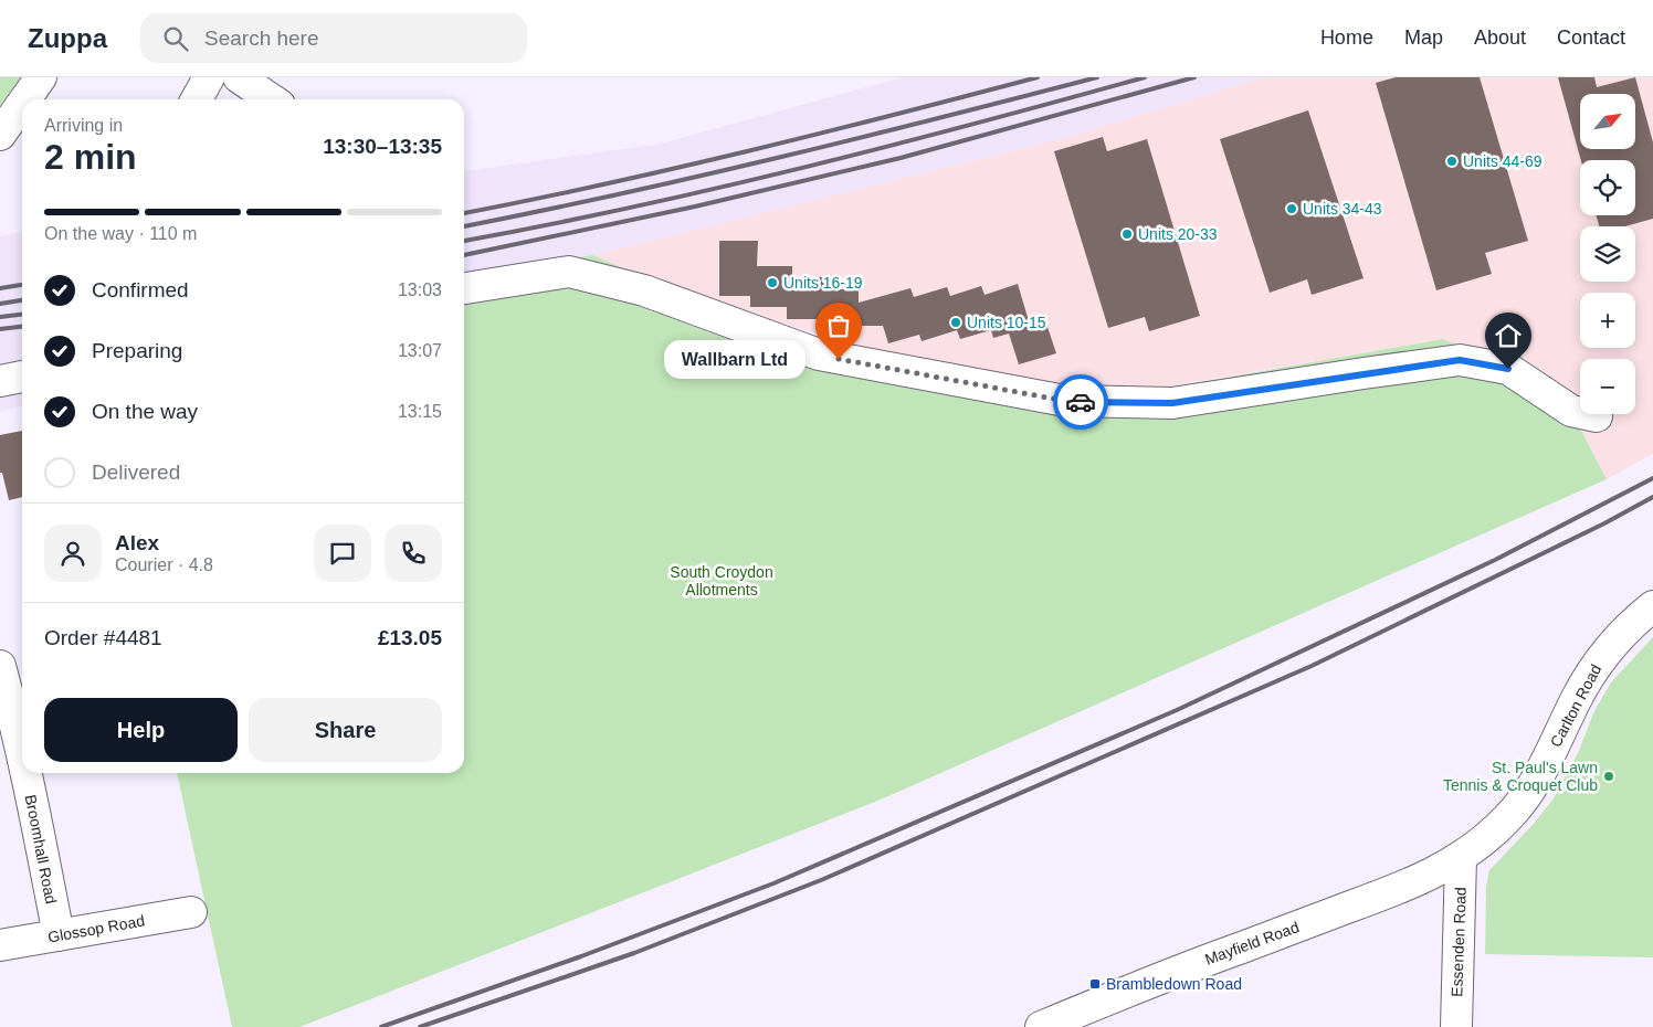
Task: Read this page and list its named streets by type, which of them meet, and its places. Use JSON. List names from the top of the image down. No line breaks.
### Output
{"streets":{"street":["Carlton Road","Broomhall Road","Glossop Road","Essenden Road","Mayfield Road"]},"crossings":[["Carlton Road","Essenden Road"],["Carlton Road","Mayfield Road"],["Broomhall Road","Glossop Road"],["Essenden Road","Mayfield Road"]],"parks":["South Croydon Allotments"],"places":{"other":["Units 44-69","Units 34-43","Units 20-33","Units 16-19","Units 10-15","Wallbarn Ltd","St. Paul's Lawn Tennis & Croquet Club"],"transit":["Brambledown Road"]},"north":"top right","page":{"header":"Zuppa","search":"Search here","nav":["Home","Map","About","Contact"],"map_buttons":["+","−"],"heading":["2 min","Arriving in","13:30–13:35"],"panel":["Alex","Courier · 4.8","Order #4481","£13.05"],"bar":"On the way · 110 m","list":[["Confirmed","13:03"],["Preparing","13:07"],["On the way","13:15"],"Delivered"],"bubble":"Wallbarn Ltd","buttons":["Help","Share"]}}
